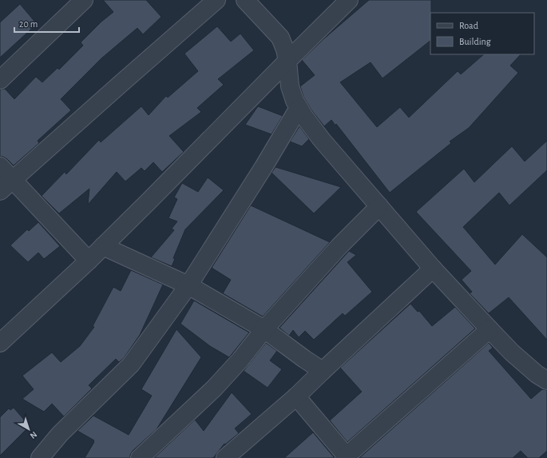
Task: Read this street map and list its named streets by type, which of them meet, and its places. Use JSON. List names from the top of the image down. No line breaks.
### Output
{"legend":["Road","Building"],"scale_bar":"20 m","north":"bottom right"}
